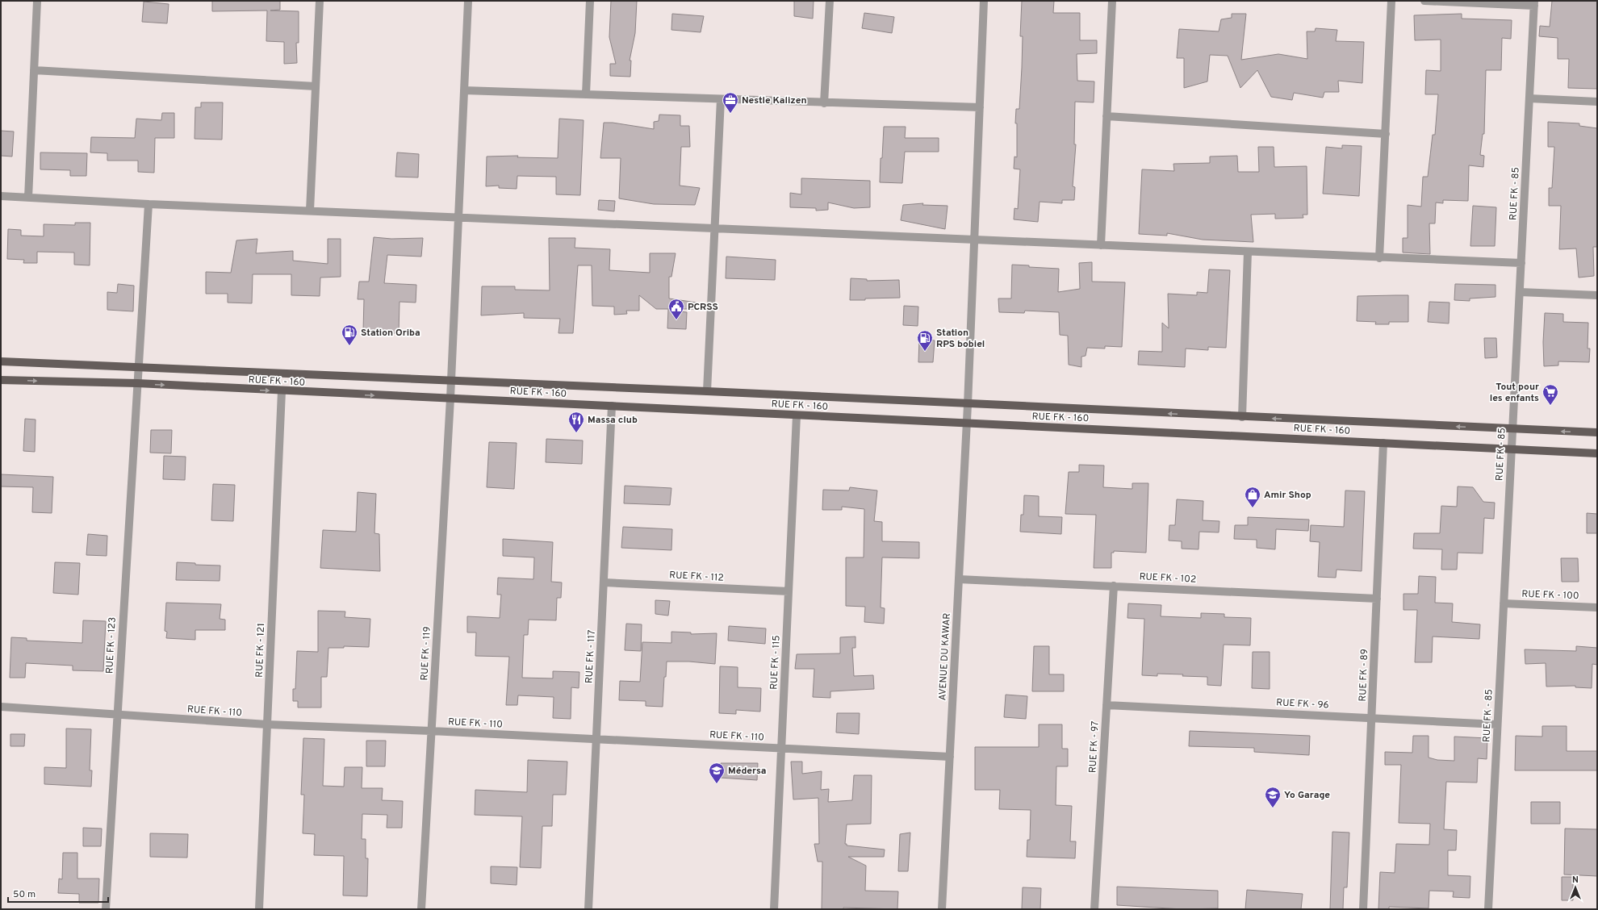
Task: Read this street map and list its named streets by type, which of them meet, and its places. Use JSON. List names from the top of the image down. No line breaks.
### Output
{"streets":{"main road":["RUE FK - 160"],"street":["RUE FK - 85","RUE FK - 112","RUE FK - 102","RUE FK - 100","RUE FK - 123","RUE FK - 121","RUE FK - 119","RUE FK - 117","AVENUE DU KAWAR","RUE FK - 115","RUE FK - 89","RUE FK - 96","RUE FK - 110","RUE FK - 97"]},"crossings":[["RUE FK - 85","RUE FK - 160"],["RUE FK - 85","RUE FK - 100"],["RUE FK - 85","RUE FK - 96"],["RUE FK - 160","RUE FK - 123"],["RUE FK - 160","RUE FK - 121"],["RUE FK - 160","RUE FK - 119"],["RUE FK - 160","RUE FK - 117"],["RUE FK - 160","AVENUE DU KAWAR"],["RUE FK - 160","RUE FK - 115"],["RUE FK - 160","RUE FK - 89"],["RUE FK - 112","RUE FK - 117"],["RUE FK - 112","RUE FK - 115"],["RUE FK - 102","AVENUE DU KAWAR"],["RUE FK - 102","RUE FK - 89"],["RUE FK - 102","RUE FK - 97"],["RUE FK - 123","RUE FK - 110"],["RUE FK - 121","RUE FK - 110"],["RUE FK - 119","RUE FK - 110"],["RUE FK - 117","RUE FK - 110"],["AVENUE DU KAWAR","RUE FK - 110"],["RUE FK - 115","RUE FK - 110"],["RUE FK - 89","RUE FK - 96"],["RUE FK - 96","RUE FK - 97"]],"places":{"office":["Nestle Kalizen"],"public building":["PCRSS"],"fuel station":["Station Oriba","Station RPS bobiel"],"supermarket":["Tout pour les enfants"],"restaurant":["Massa club"],"shop":["Amir Shop"],"school or university":["Médersa","Yo Garage"]},"scale_bar":"50 m","north":"top"}
